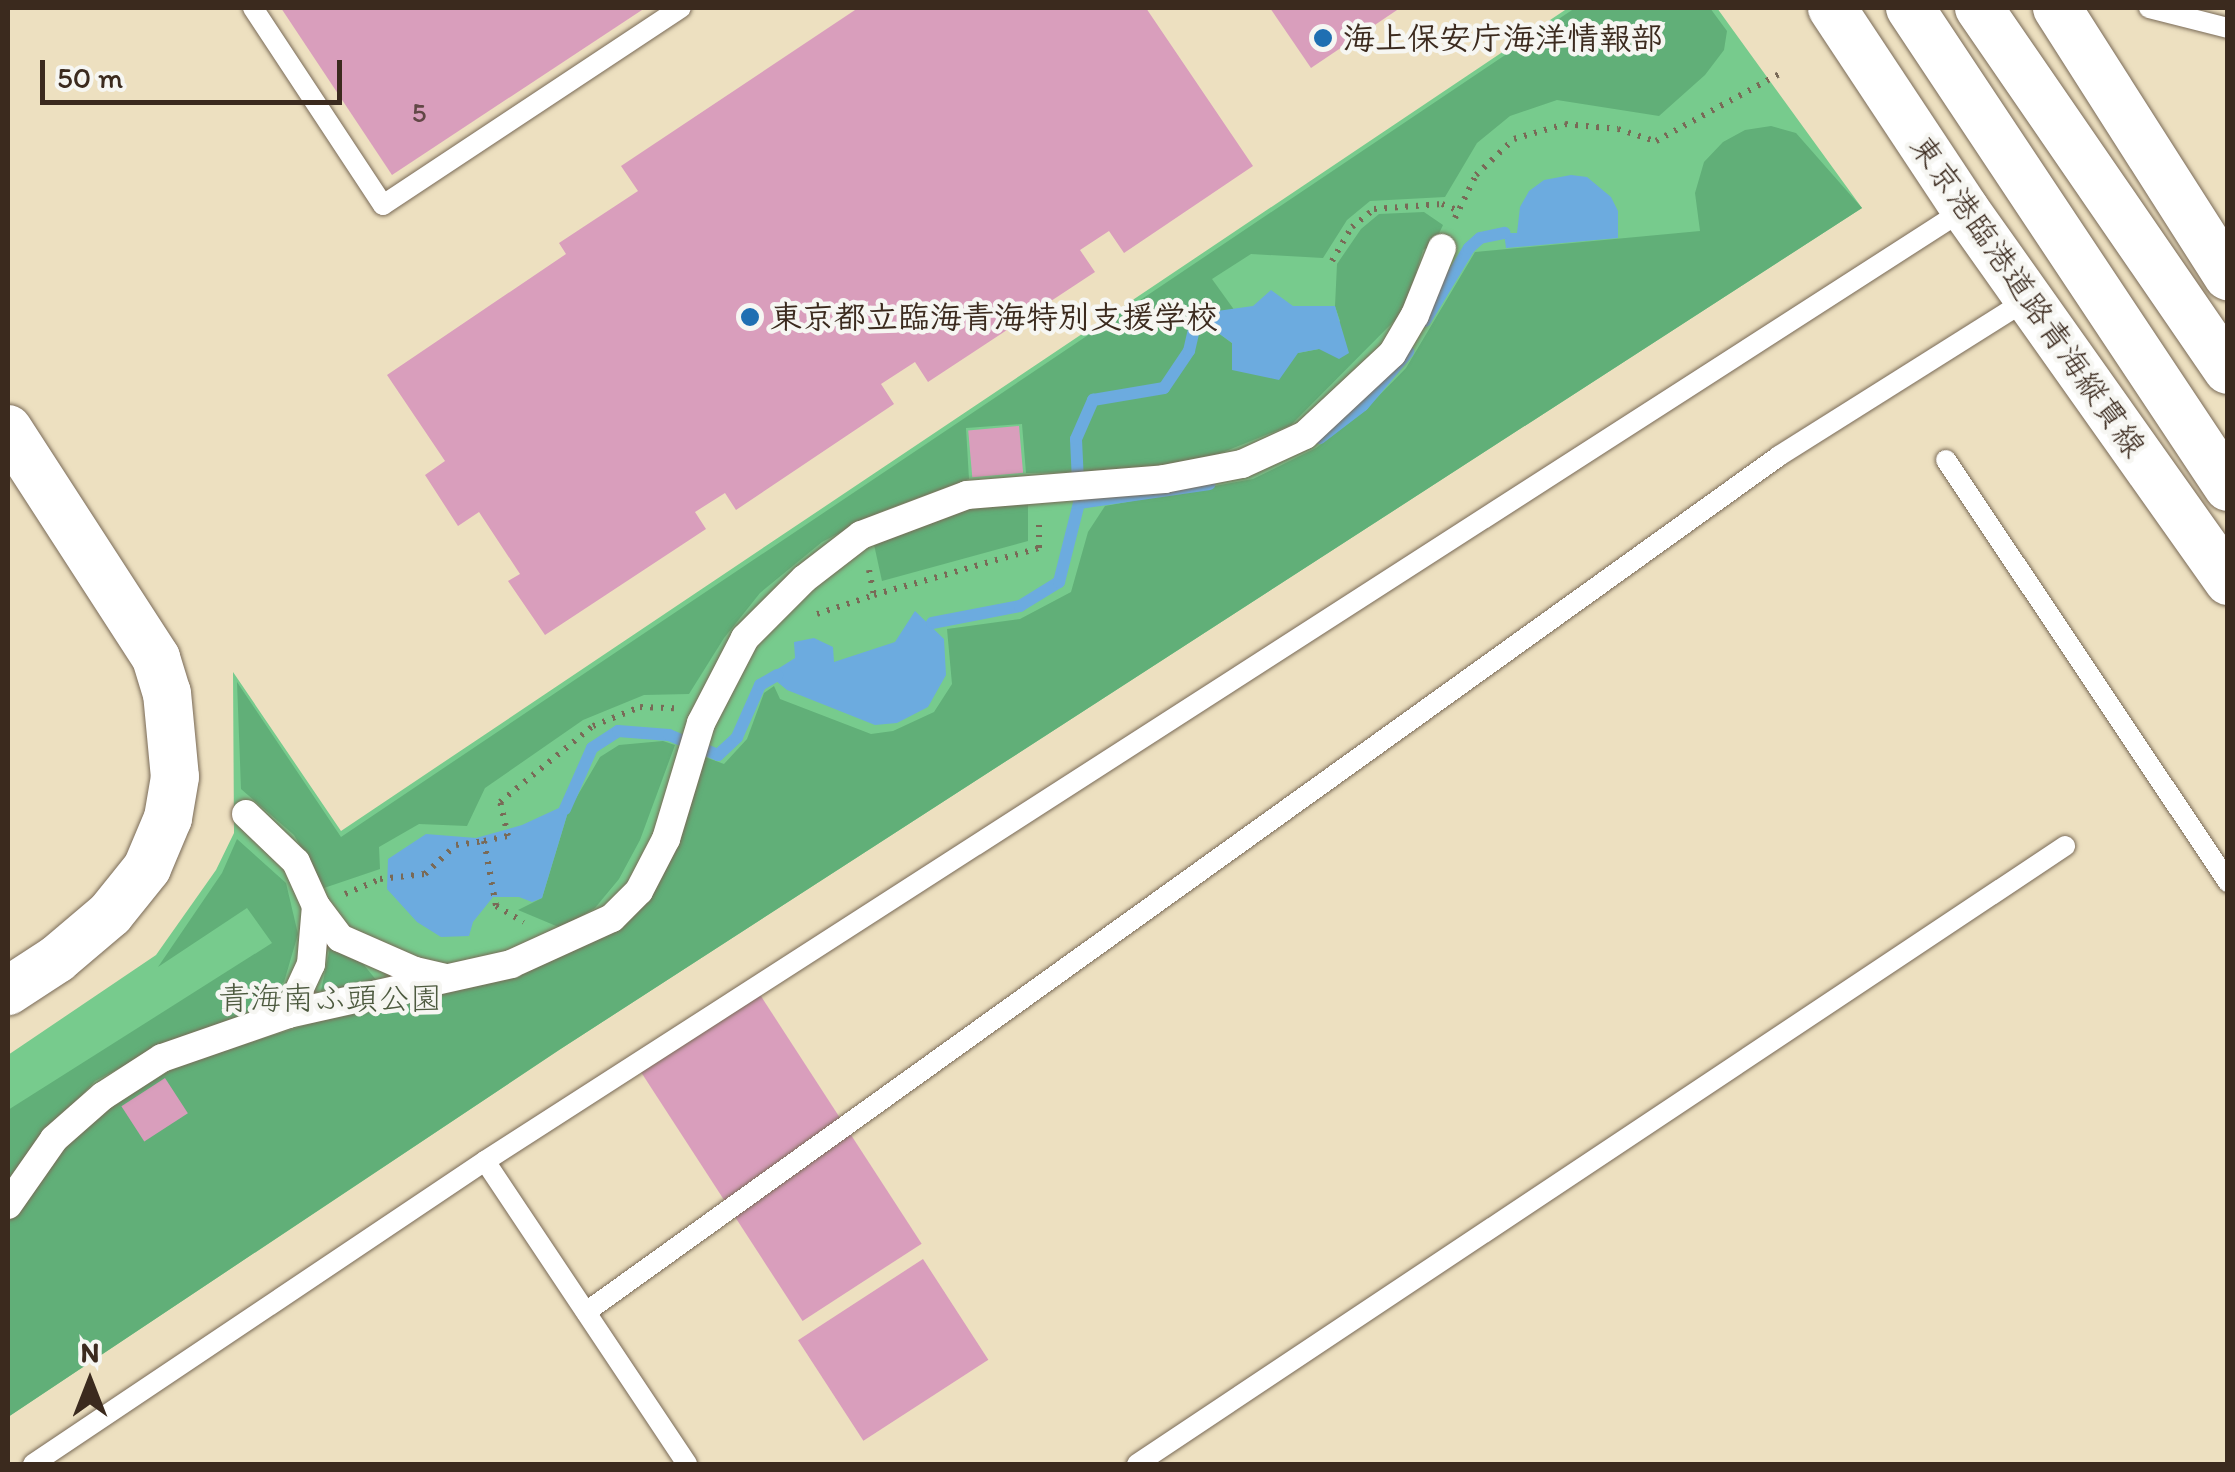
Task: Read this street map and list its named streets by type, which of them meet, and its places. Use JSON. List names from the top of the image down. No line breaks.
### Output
{"streets":{"street":["東京港臨港道路青海縦貫線"]},"parks":["青海南ふ頭公園"],"places":["海上保安庁海洋情報部","東京都立臨海青海特別支援学校"],"house_numbers":["5"],"scale_bar":"50 m","north":"top"}
